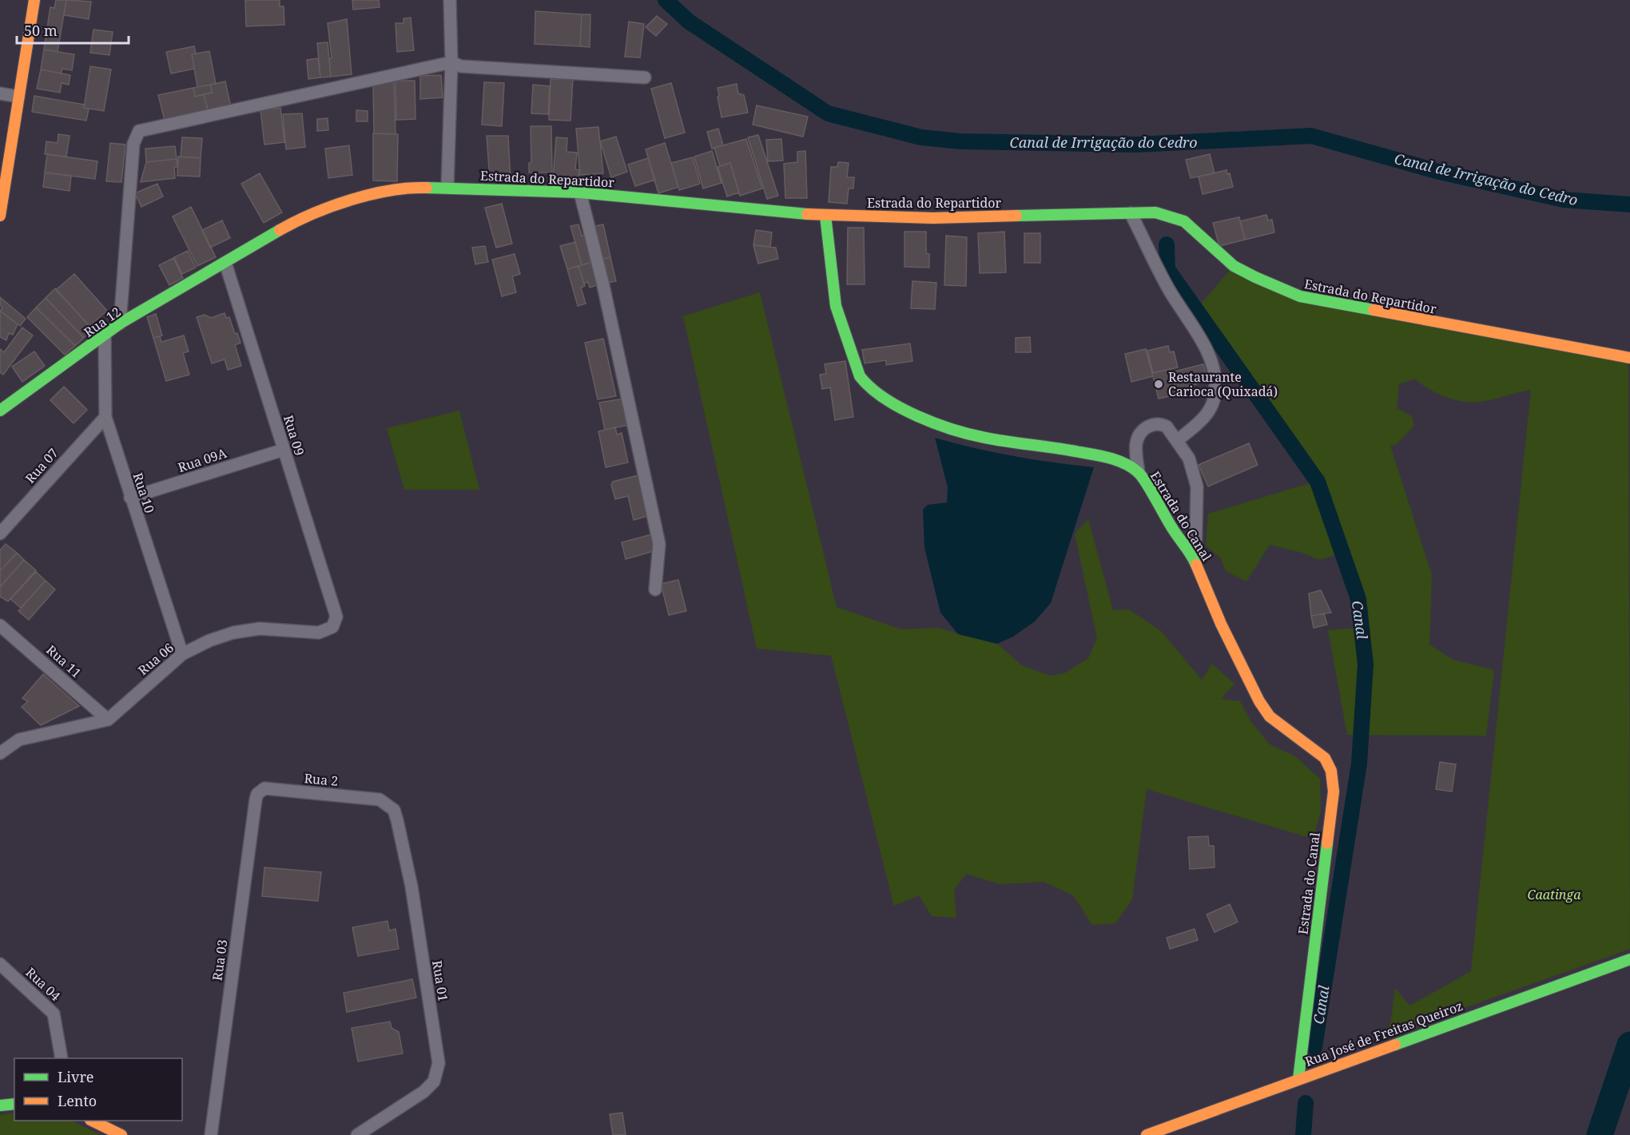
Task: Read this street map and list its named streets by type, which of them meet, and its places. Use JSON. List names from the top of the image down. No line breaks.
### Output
{"streets":{"street":["Estrada do Repartidor","Rua 12","Rua 09","Rua 09A","Rua 07","Rua 10","Estrada do Canal","Rua 06","Rua 11","Rua 2","Rua 03","Rua 01","Rua 04","Rua José de Freitas Queiroz"]},"crossings":[["Estrada do Repartidor","Rua 12"],["Estrada do Repartidor","Rua 09"],["Estrada do Repartidor","Estrada do Canal"],["Rua 12","Rua 09"],["Rua 12","Rua 10"],["Rua 09","Rua 09A"],["Rua 09","Rua 06"],["Rua 09A","Rua 10"],["Rua 07","Rua 10"],["Rua 10","Rua 06"],["Estrada do Canal","Rua José de Freitas Queiroz"],["Rua 06","Rua 11"],["Rua 2","Rua 03"],["Rua 2","Rua 01"]],"water":["Canal de Irrigação do Cedro","Canal"],"parks":["Caatinga"],"places":["Restaurante Carioca (Quixadá)"],"legend":["Livre","Lento"],"scale_bar":"50 m"}
